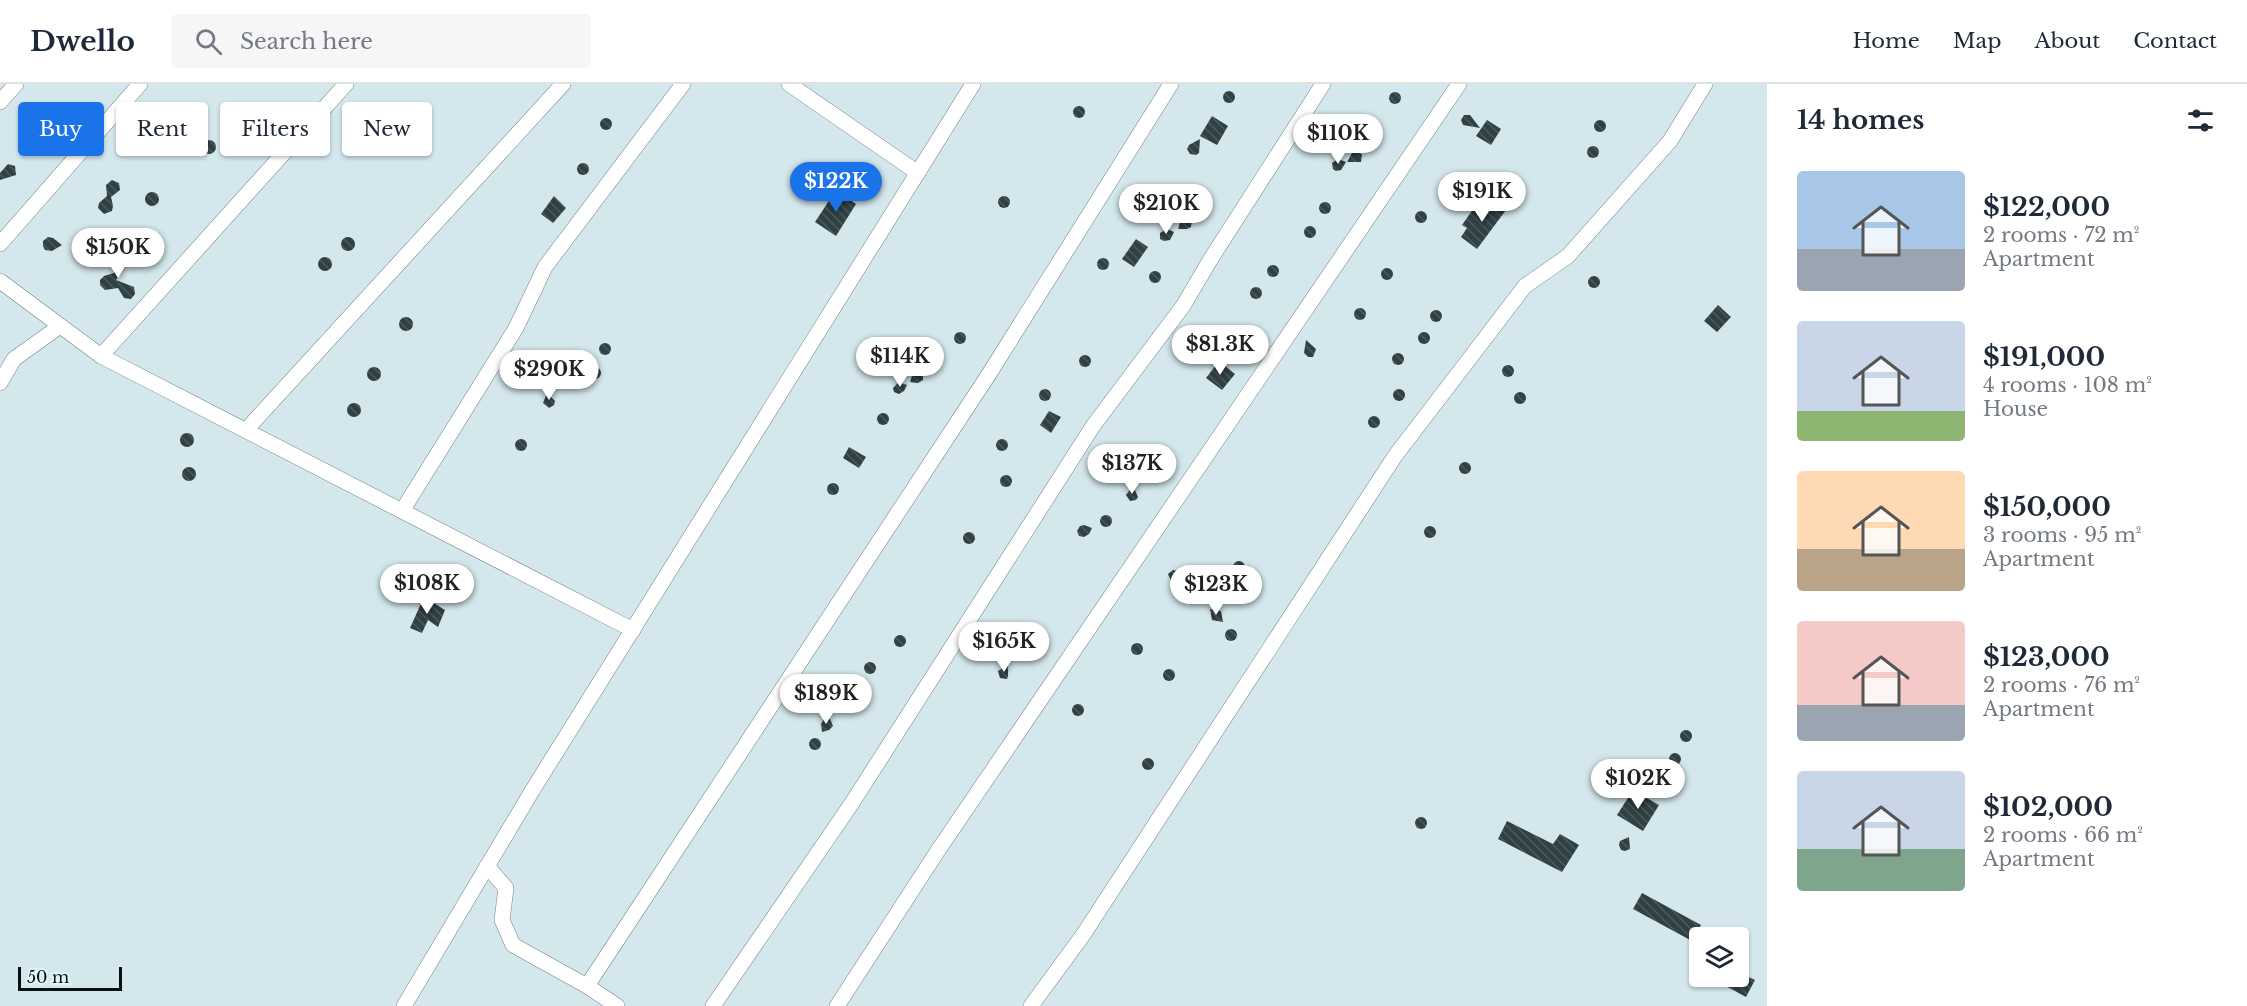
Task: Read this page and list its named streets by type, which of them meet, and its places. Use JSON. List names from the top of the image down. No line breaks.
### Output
{"scale_bar":"50 m","page":{"header":"Dwello","search":"Search here","nav":["Home","Map","About","Contact"],"heading":"14 homes","chip":["Buy","Rent","Filters","New"],"price":["$110K","$122K","$191K","$210K","$150K","$81.3K","$114K","$290K","$137K","$108K","$123K","$165K","$189K","$102K"],"list":[{"name":"$122,000","note":"2 rooms · 72 m² · Apartment"},{"name":"$191,000","note":"4 rooms · 108 m² · House"},{"name":"$150,000","note":"3 rooms · 95 m² · Apartment"},{"name":"$123,000","note":"2 rooms · 76 m² · Apartment"},{"name":"$102,000","note":"2 rooms · 66 m² · Apartment"}],"scale":"50 m"}}
